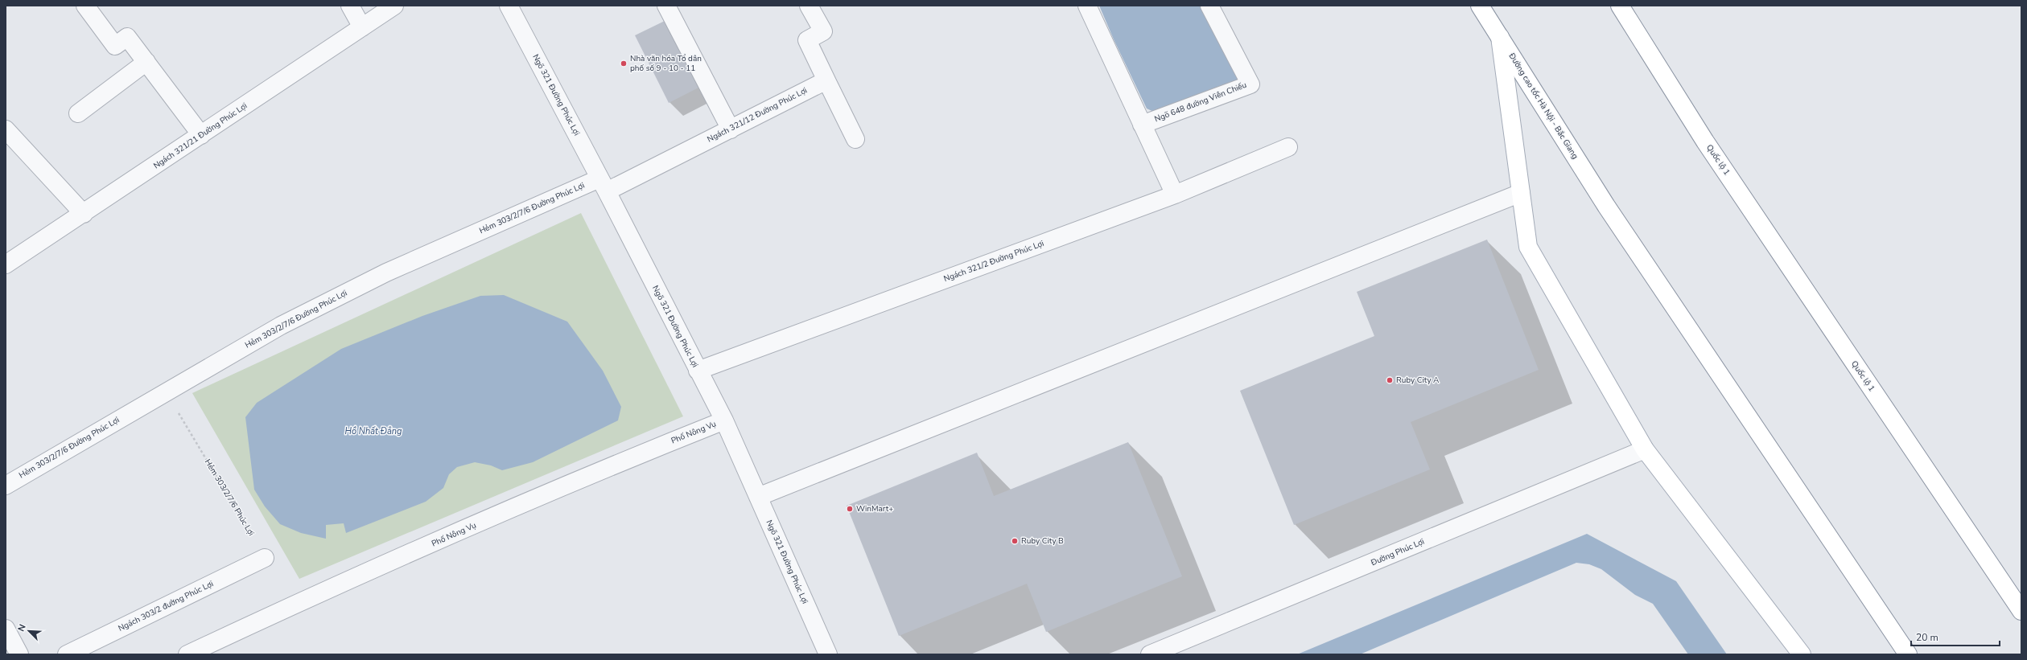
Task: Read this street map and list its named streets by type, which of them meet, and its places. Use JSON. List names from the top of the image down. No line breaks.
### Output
{"streets":{"main road":["Đường cao tốc Hà Nội - Bắc Giang","Quốc lộ 1"],"street":["Ngõ 321 Đường Phúc Lợi","Ngõ 648 đường Viên Chiếu","Ngách 321/12 Đường Phúc Lợi","Ngách 321/21 Đường Phúc Lợi","Hẻm 303/2/7/6 Đường Phúc Lợi","Ngách 321/2 Đường Phúc Lợi","Phố Nông Vụ","Đường Phúc Lợi","Ngách 303/2 đường Phúc Lợi"],"path":["Hẻm 303/2/7/6 Phúc Lợi"]},"crossings":[["Ngõ 321 Đường Phúc Lợi","Ngách 321/12 Đường Phúc Lợi"],["Ngõ 321 Đường Phúc Lợi","Hẻm 303/2/7/6 Đường Phúc Lợi"],["Ngõ 321 Đường Phúc Lợi","Ngách 321/2 Đường Phúc Lợi"],["Ngõ 321 Đường Phúc Lợi","Phố Nông Vụ"],["Ngách 321/12 Đường Phúc Lợi","Hẻm 303/2/7/6 Đường Phúc Lợi"],["Hẻm 303/2/7/6 Đường Phúc Lợi","Hẻm 303/2/7/6 Phúc Lợi"],["Hẻm 303/2/7/6 Phúc Lợi","Ngách 303/2 đường Phúc Lợi"]],"water":["Hồ Nhất Đẳng"],"places":["Nhà văn hóa Tổ dân phố số 9 - 10 - 11","Ruby City A","WinMart+","Ruby City B"],"scale_bar":"20 m","north":"top left"}
